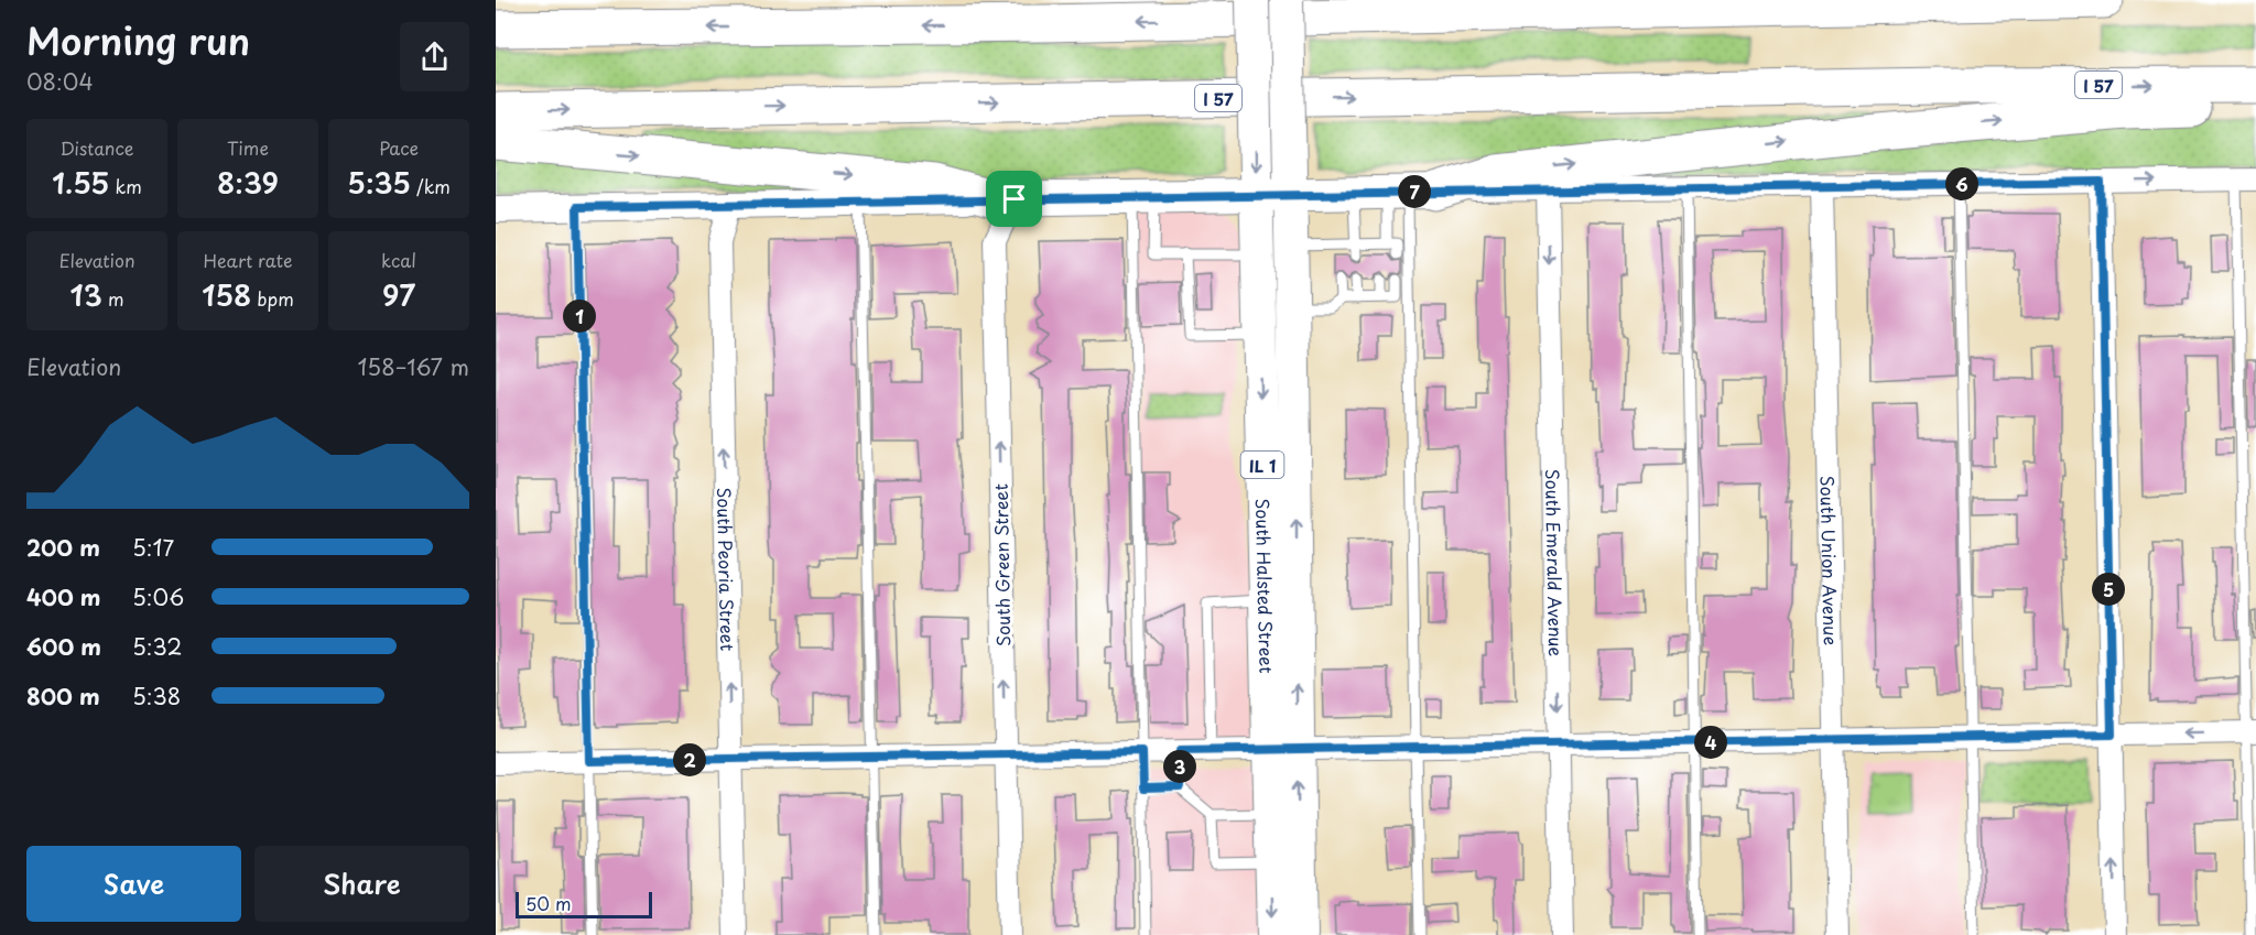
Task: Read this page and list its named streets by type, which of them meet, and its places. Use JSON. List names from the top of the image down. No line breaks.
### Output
{"streets":{"highway":["I 57"],"main road":["IL 1","South Halsted Street"],"street":["South Union Avenue","South Emerald Avenue","South Green Street","South Peoria Street"]},"one_way":["South Emerald Avenue","South Green Street","South Peoria Street"],"scale_bar":"50 m","page":{"heading":["Morning run","08:04"],"stats":[["Distance","1.55 km"],["Time","8:39"],["Pace","5:35 /km"],["Elevation","13 m"],["Heart rate","158 bpm"],["kcal","97"]],"pins":["6","7","1","5","4","2","3"],"chart":["Elevation","158–167 m"],"list":[{"name":"200 m","note":"5:17"},{"name":"400 m","note":"5:06"},{"name":"600 m","note":"5:32"},{"name":"800 m","note":"5:38"}],"buttons":["Save","Share"],"scale":"50 m"}}
